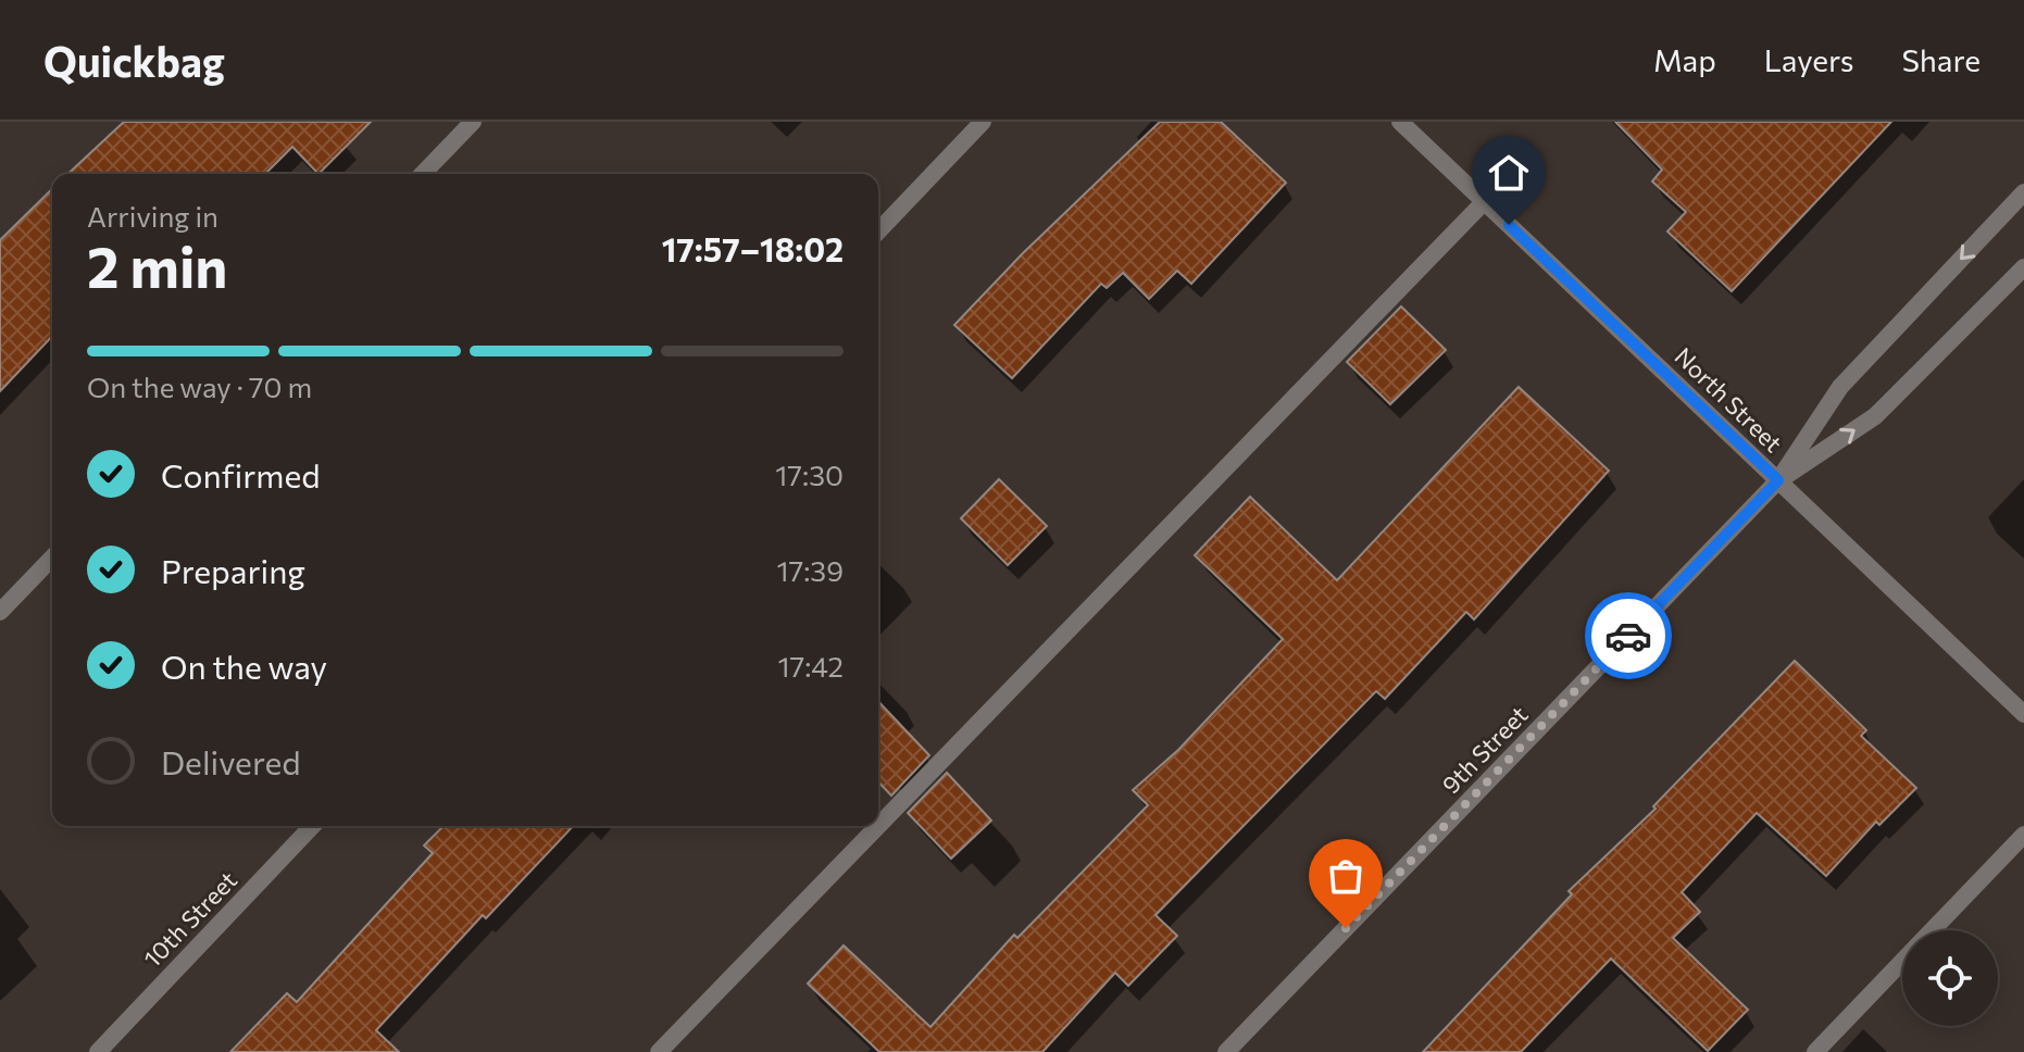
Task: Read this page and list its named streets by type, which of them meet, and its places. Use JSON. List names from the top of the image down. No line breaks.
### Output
{"streets":{"street":["North Street","9th Street","10th Street"]},"crossings":[["North Street","9th Street"]],"page":{"header":"Quickbag","nav":["Map","Layers","Share"],"heading":["2 min","Arriving in","17:57–18:02"],"bar":"On the way · 70 m","list":[["Confirmed","17:30"],["Preparing","17:39"],["On the way","17:42"],"Delivered"]}}
